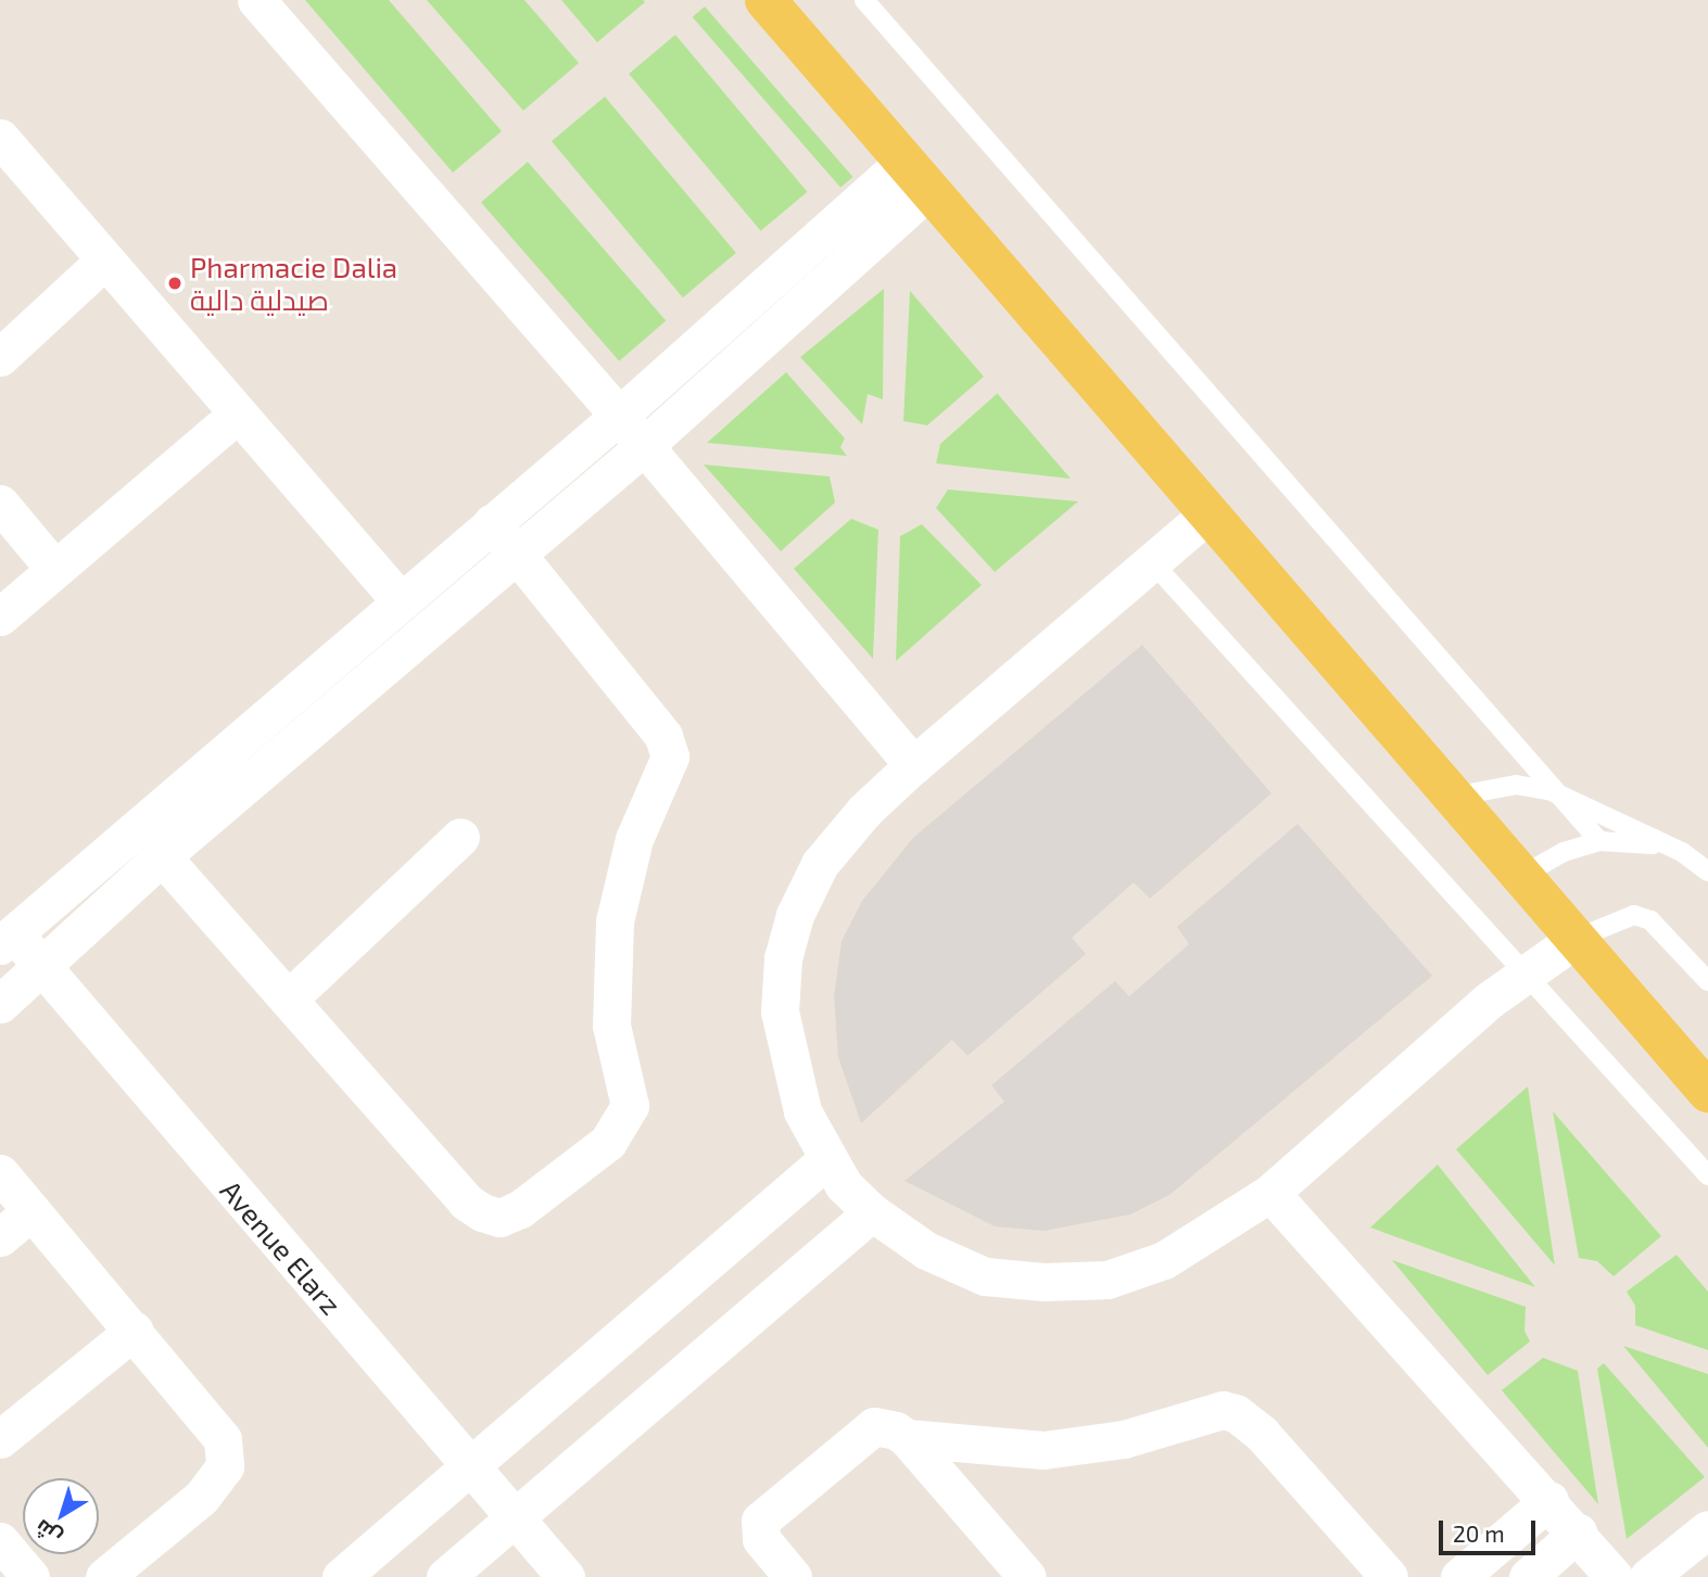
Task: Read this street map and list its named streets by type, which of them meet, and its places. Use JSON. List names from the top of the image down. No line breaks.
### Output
{"streets":{"street":["Avenue Elarz"]},"places":["Pharmacie Dalia صيدلية دالية"],"scale_bar":"20 m","north":"bottom left"}
